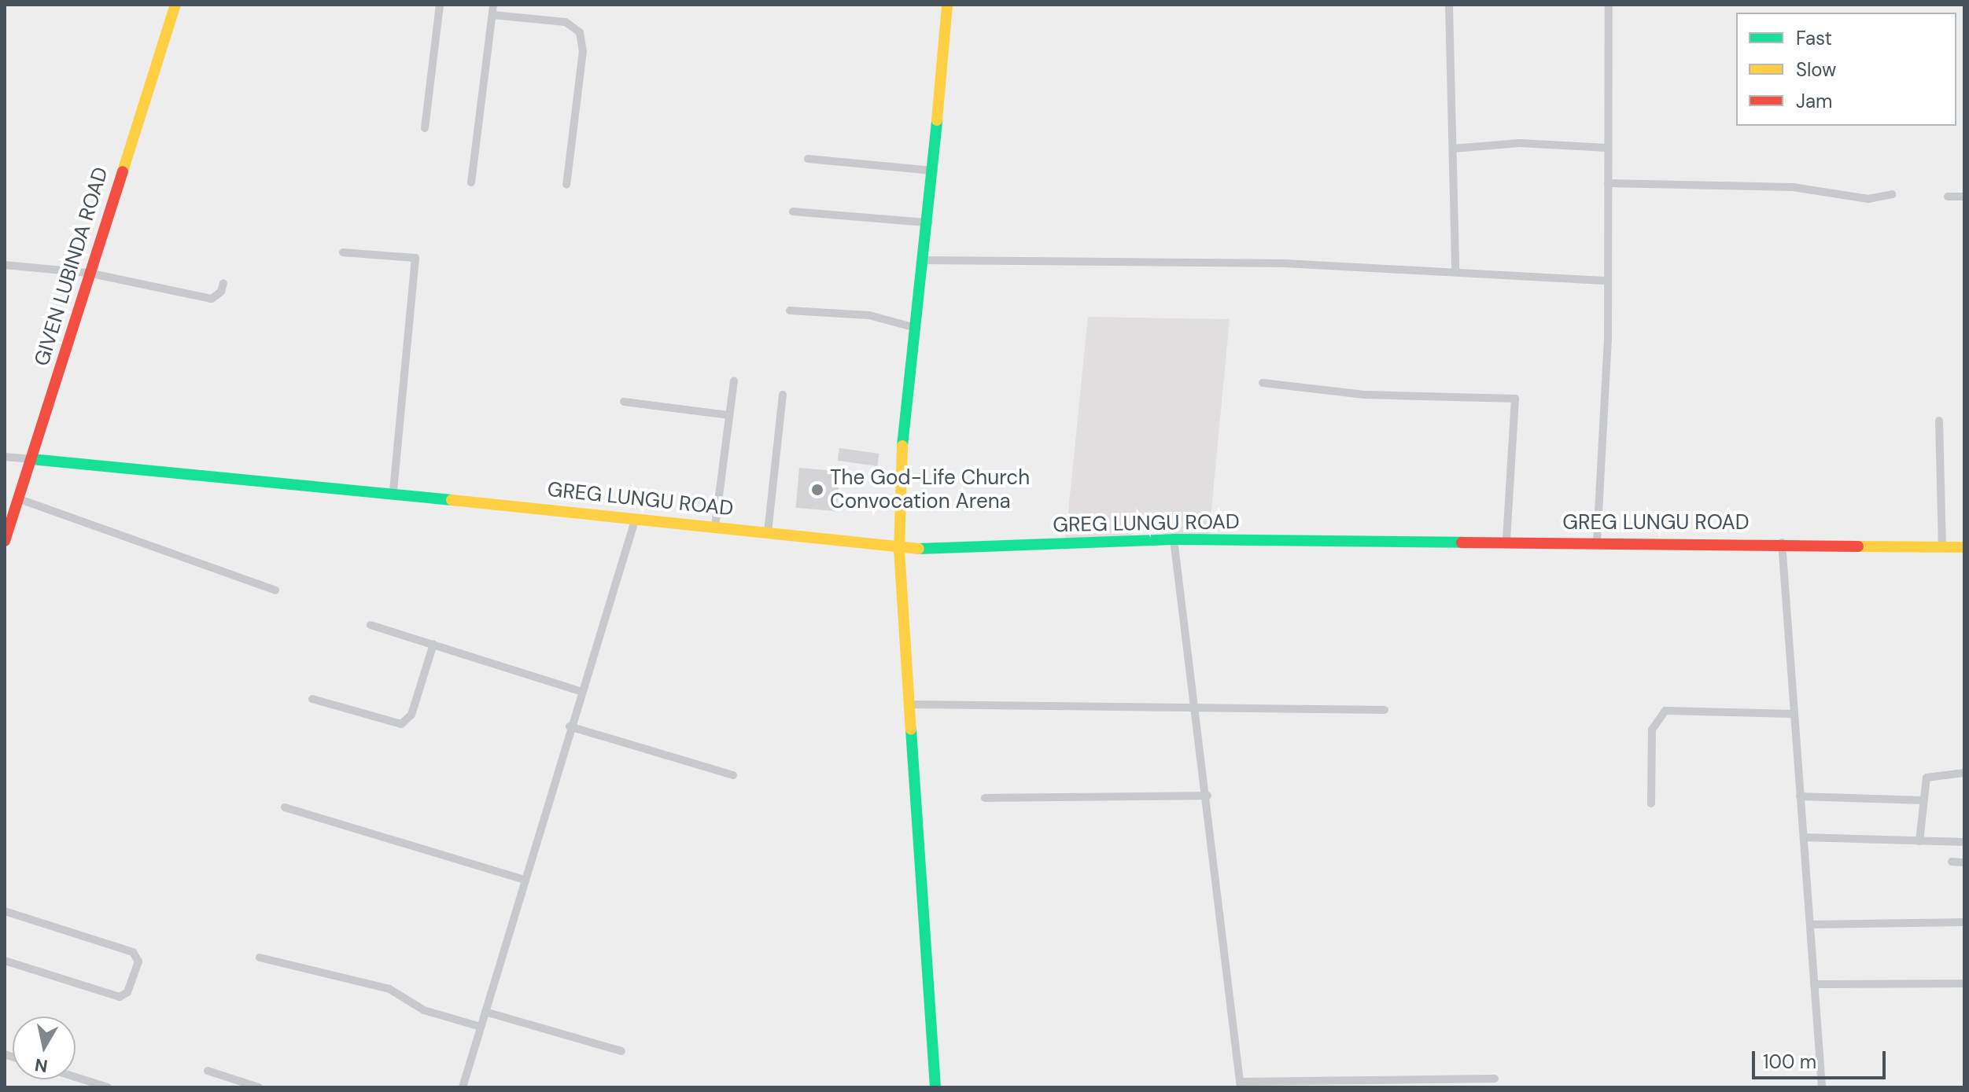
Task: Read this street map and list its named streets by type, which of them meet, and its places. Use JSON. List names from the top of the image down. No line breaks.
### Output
{"streets":{"street":["GIVEN LUBINDA ROAD","GREG LUNGU ROAD"]},"crossings":[["GIVEN LUBINDA ROAD","GREG LUNGU ROAD"]],"places":["The God-Life Church Convocation Arena"],"legend":["Fast","Slow","Jam"],"scale_bar":"100 m","north":"bottom"}
